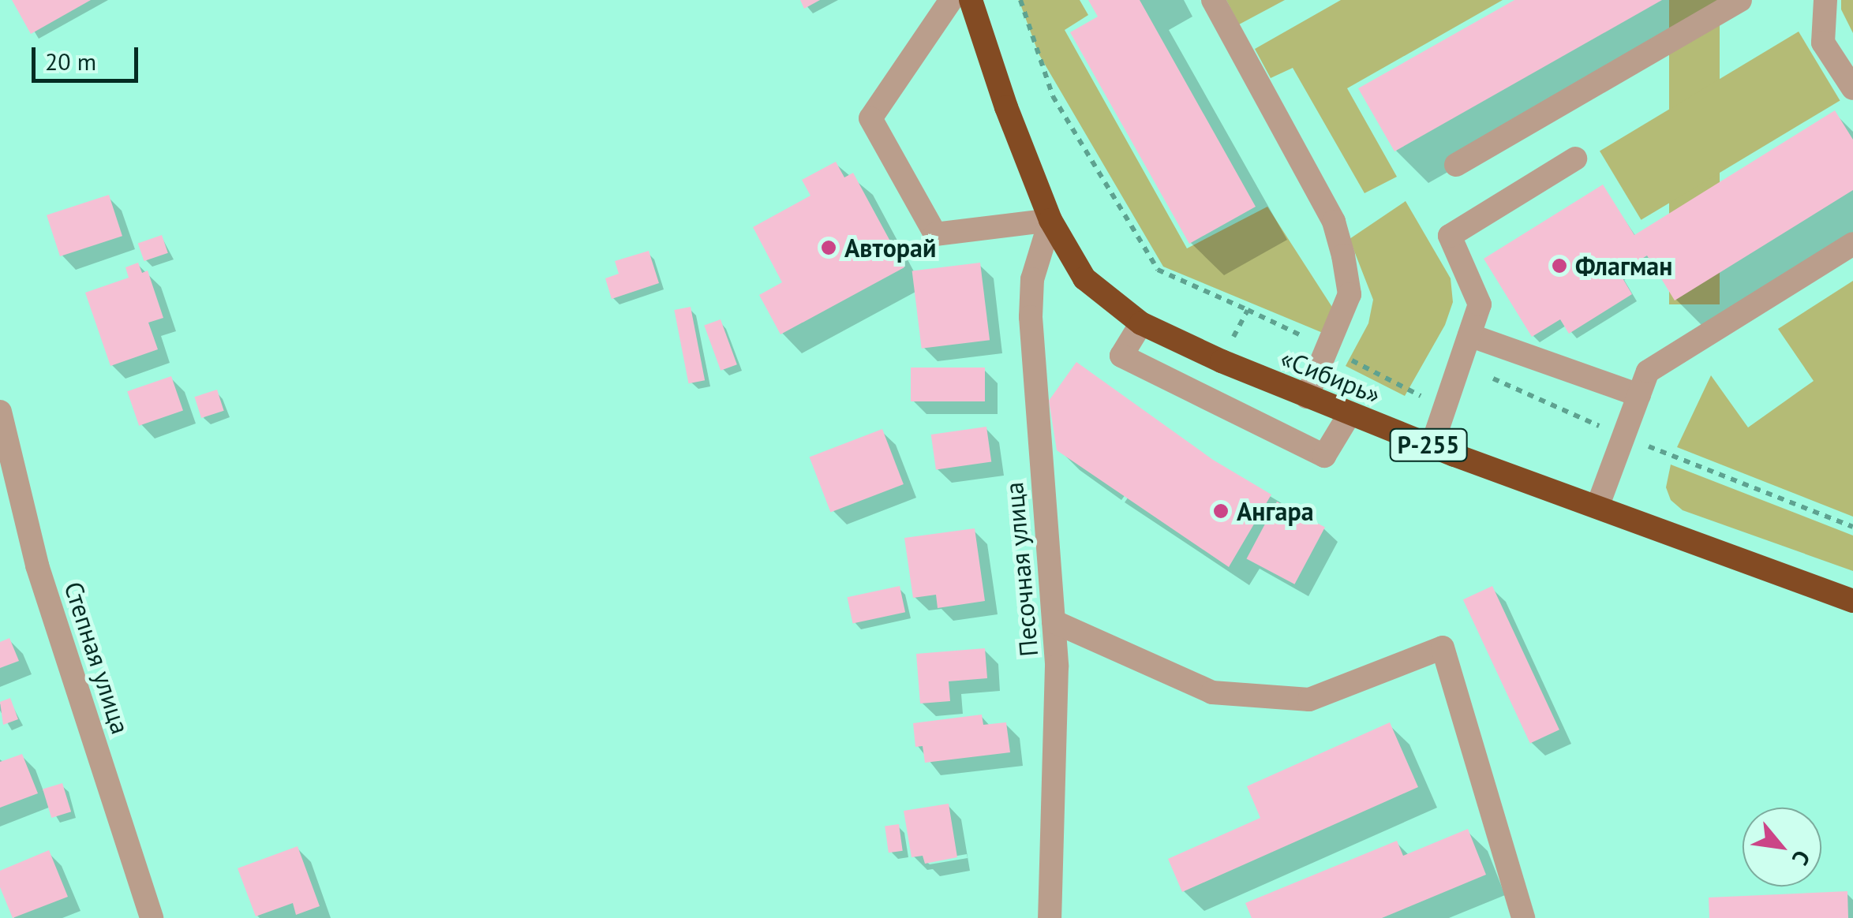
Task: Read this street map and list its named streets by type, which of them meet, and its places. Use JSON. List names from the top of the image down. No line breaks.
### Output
{"streets":{"highway":["«Сибирь»","Р-255"],"street":["Песочная улица","Степная улица"]},"crossings":[["«Сибирь»","Песочная улица"]],"places":["Авторай","Флагман","Ангара"],"scale_bar":"20 m","north":"bottom right"}
